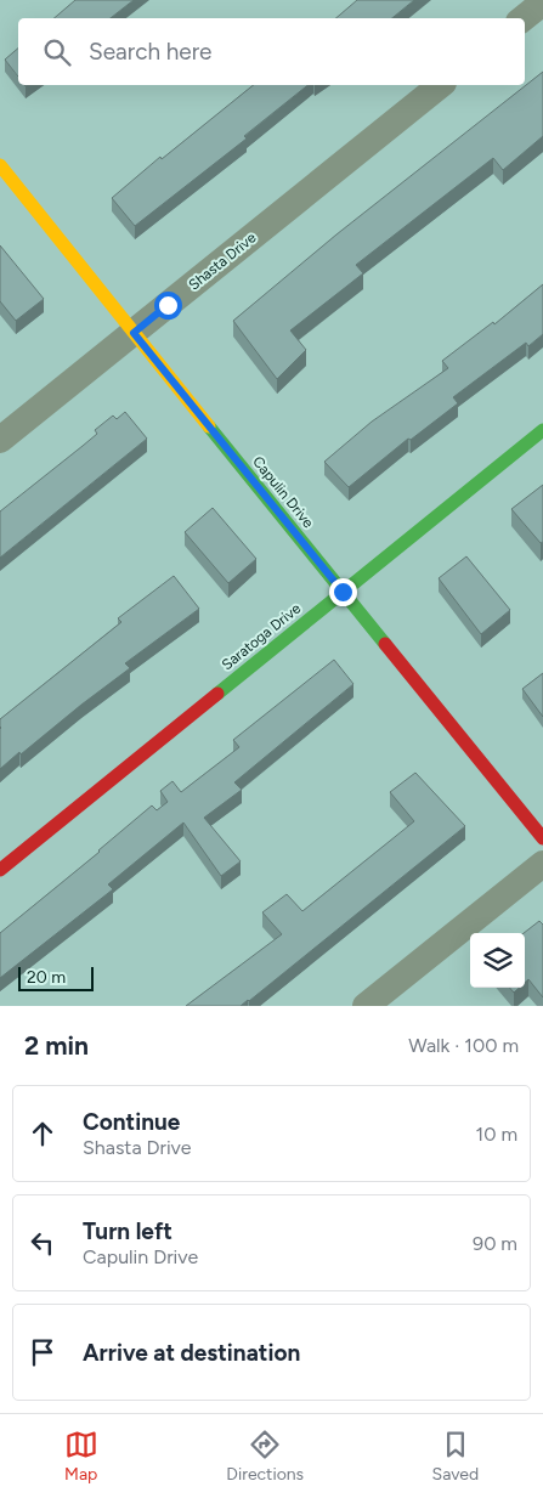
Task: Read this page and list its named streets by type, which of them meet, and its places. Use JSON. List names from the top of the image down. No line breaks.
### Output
{"streets":{"street":["Shasta Drive","Capulin Drive","Saratoga Drive"]},"crossings":[["Shasta Drive","Capulin Drive"],["Capulin Drive","Saratoga Drive"]],"scale_bar":"20 m","page":{"search":"Search here","scale":"20 m","heading":["2 min","Walk · 100 m"],"list":[["Continue","Shasta Drive","10 m"],["Turn left","Capulin Drive","90 m"],"Arrive at destination"],"nav":["Map","Directions","Saved"]}}
